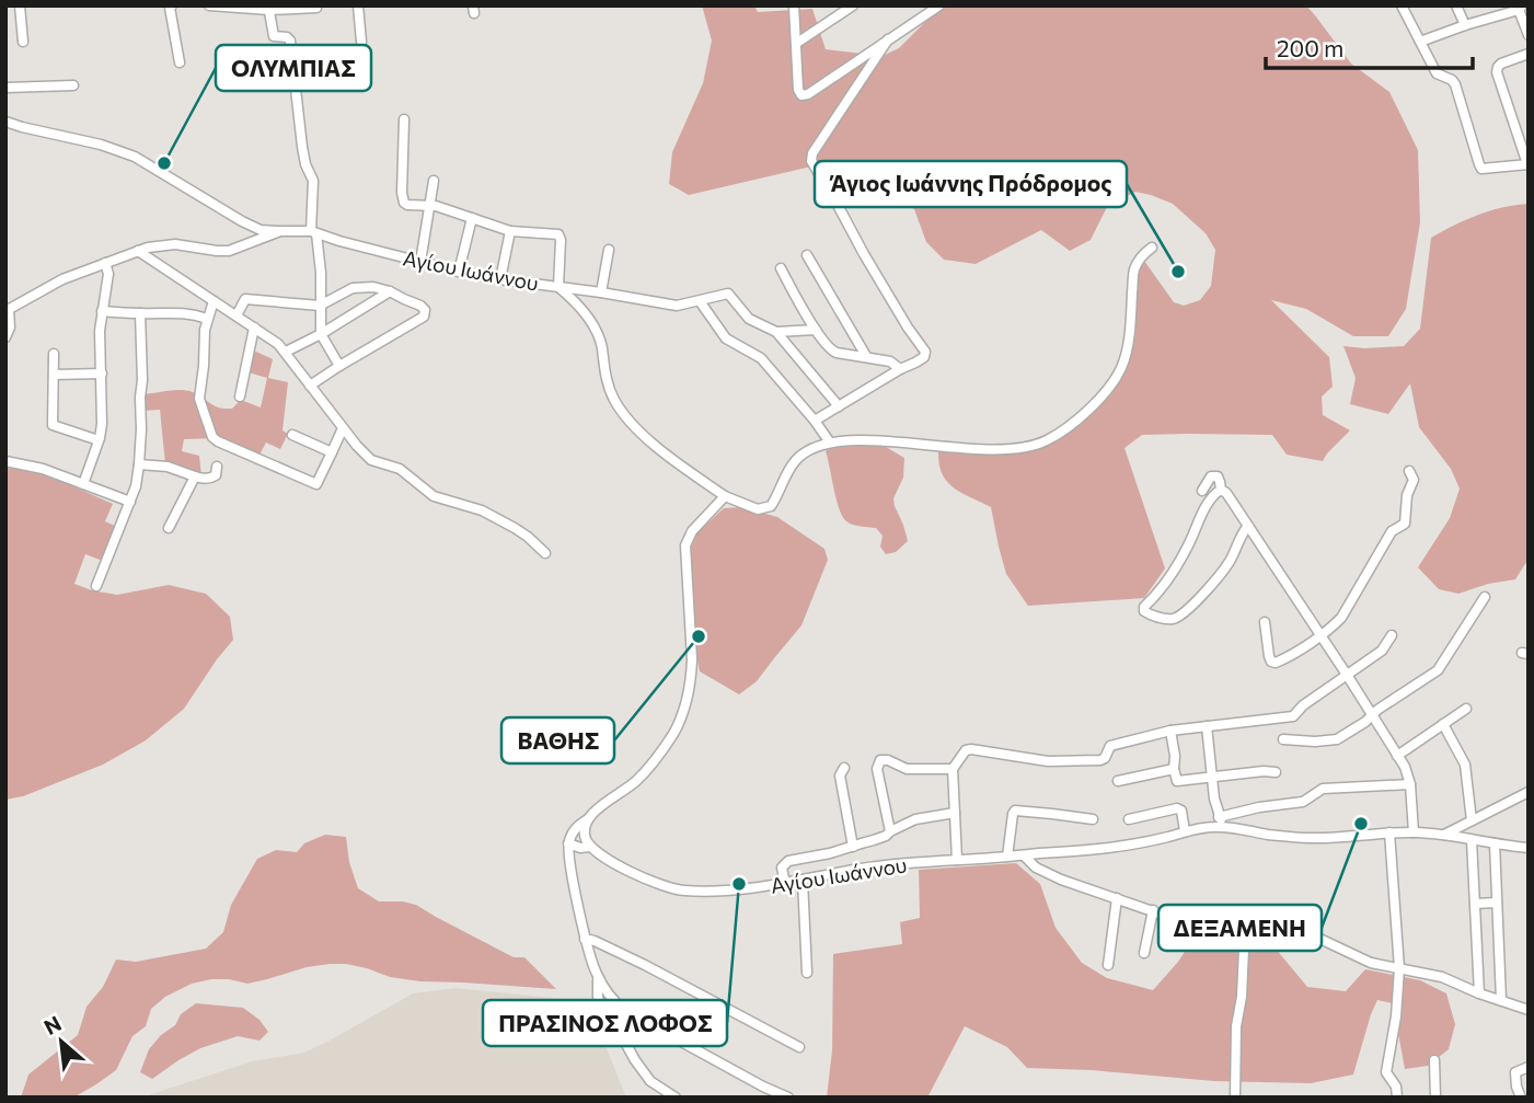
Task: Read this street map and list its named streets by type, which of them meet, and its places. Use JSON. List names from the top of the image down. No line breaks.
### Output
{"streets":{"street":["Αγίου Ιωάννου"]},"places":["ΟΛΥΜΠΙΑΣ","Άγιος Ιωάννης Πρόδρομος","ΒΑΘΗΣ","ΔΕΞΑΜΕΝΗ","ΠΡΑΣΙΝΟΣ ΛΟΦΟΣ"],"scale_bar":"200 m","north":"top left"}
